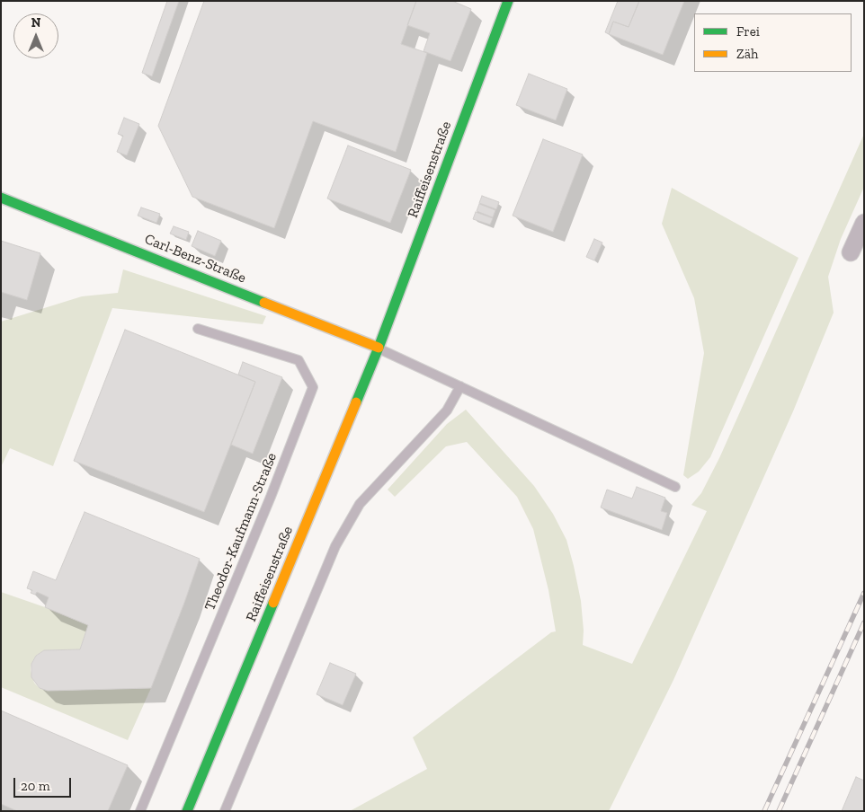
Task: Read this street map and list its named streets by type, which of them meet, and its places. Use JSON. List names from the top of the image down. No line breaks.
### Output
{"streets":{"street":["Raiffeisenstraße","Carl-Benz-Straße"],"lane":["Theodor-Kaufmann-Straße"]},"crossings":[["Raiffeisenstraße","Carl-Benz-Straße"]],"legend":["Frei","Zäh"],"scale_bar":"20 m","north":"top"}
